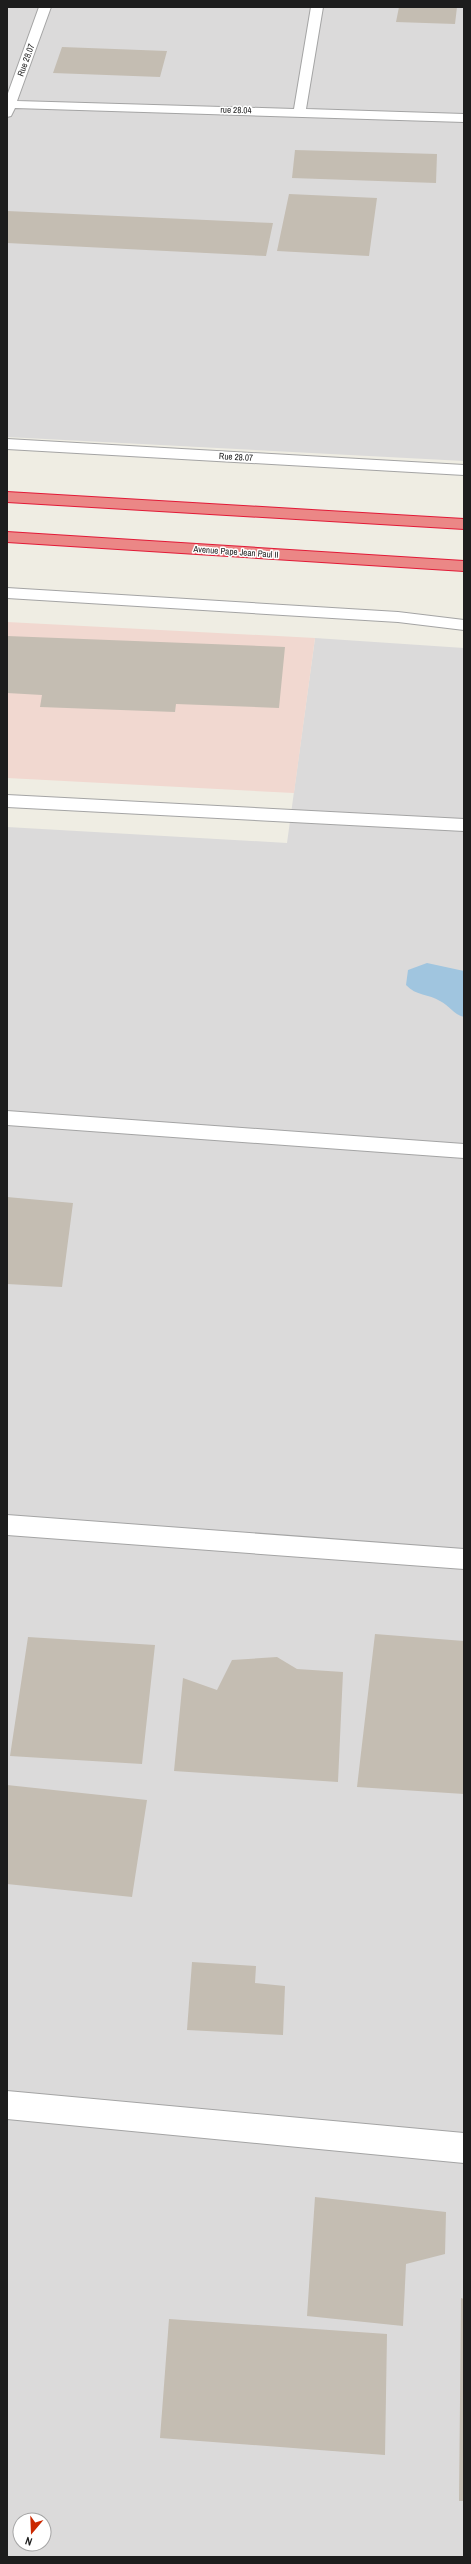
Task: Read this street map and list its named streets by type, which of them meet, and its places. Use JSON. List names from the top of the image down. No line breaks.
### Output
{"streets":{"highway":["Avenue Pape Jean Paul II"],"street":["Rue 28.07","rue 28.04"]},"crossings":[["Rue 28.07","rue 28.04"]],"north":"bottom"}
